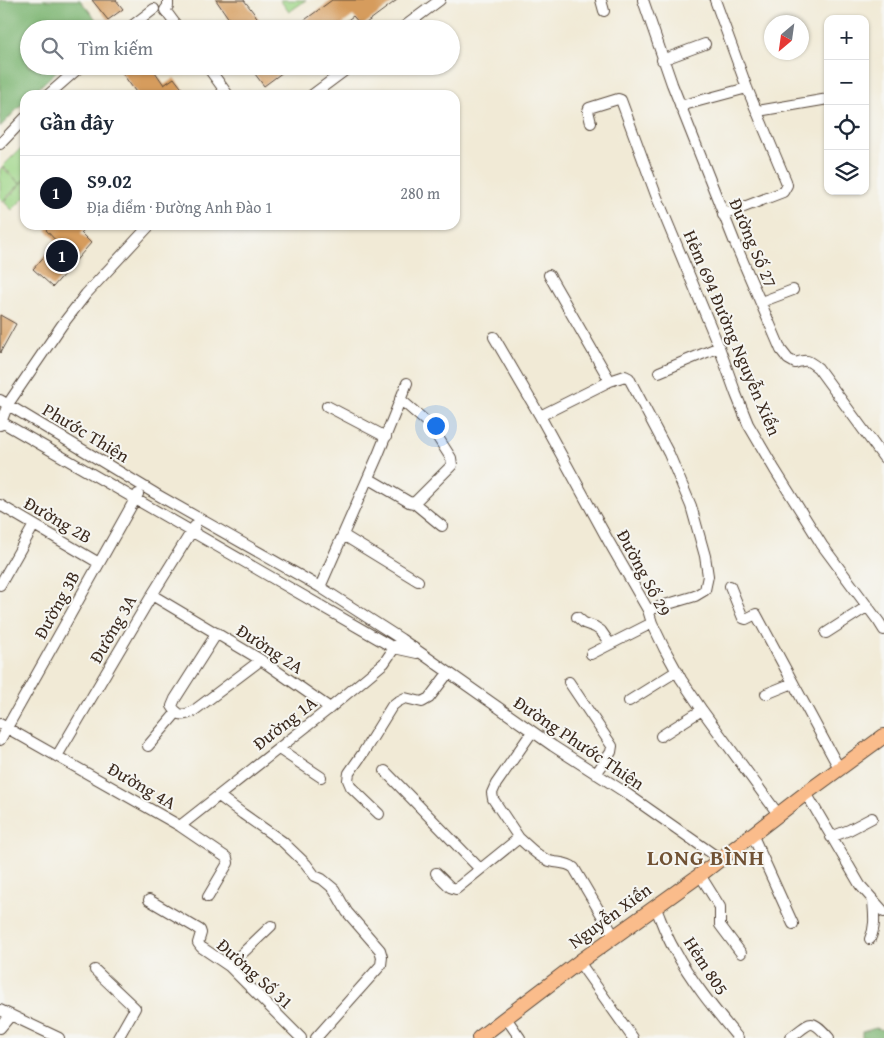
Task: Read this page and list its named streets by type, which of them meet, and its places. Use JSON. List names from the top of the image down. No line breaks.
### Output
{"streets":{"main road":["Nguyễn Xiển"],"street":["Đường Số 27","Hẻm 694 Đường Nguyễn Xiển","Phước Thiện","Đường 2B","Đường Số 29","Đường 3B","Đường 3A","Đường 2A","Đường 1A","Đường Phước Thiện","Đường 4A","Hẻm 805","Đường Số 31"]},"crossings":[["Phước Thiện","Đường 3B"],["Phước Thiện","Đường Phước Thiện"],["Đường 2B","Đường 3B"],["Đường Số 29","Nguyễn Xiển"],["Đường 3B","Đường 4A"],["Đường 3A","Đường 2A"],["Đường 3A","Đường Phước Thiện"],["Đường 3A","Đường 4A"],["Đường 2A","Đường 1A"],["Đường 1A","Đường Phước Thiện"],["Đường 1A","Đường 4A"],["Đường Phước Thiện","Nguyễn Xiển"],["Nguyễn Xiển","Hẻm 805"]],"districts":["LONG BÌNH"],"north":"bottom left","page":{"map_buttons":["+","−"],"search":"Tìm kiếm","heading":"Gần đây","list":[{"mark":"1","name":"S9.02","note":"Địa điểm · Đường Anh Đào 1","value":"280 m"}],"pins":"1"}}
